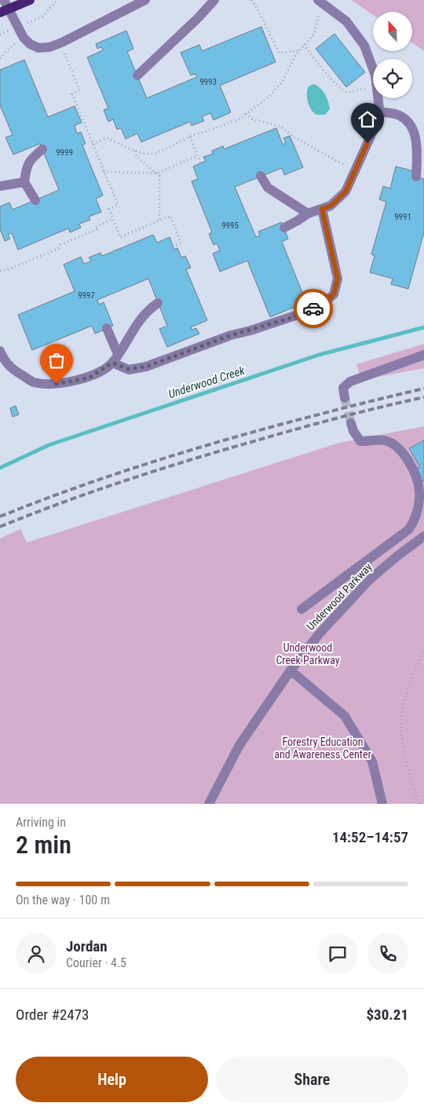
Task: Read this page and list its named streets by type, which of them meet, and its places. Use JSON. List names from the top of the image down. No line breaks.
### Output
{"streets":{"street":["Underwood Parkway"]},"water":["Underwood Creek"],"parks":["Underwood Creek Parkway","Forestry Education and Awareness Center"],"house_numbers":["9993","9999","9991","9995","9997"],"north":"top","page":{"heading":["2 min","Arriving in","14:52–14:57"],"panel":["Jordan","Courier · 4.5","Order #2473","$30.21"],"bar":"On the way · 100 m","buttons":["Help","Share"]}}
